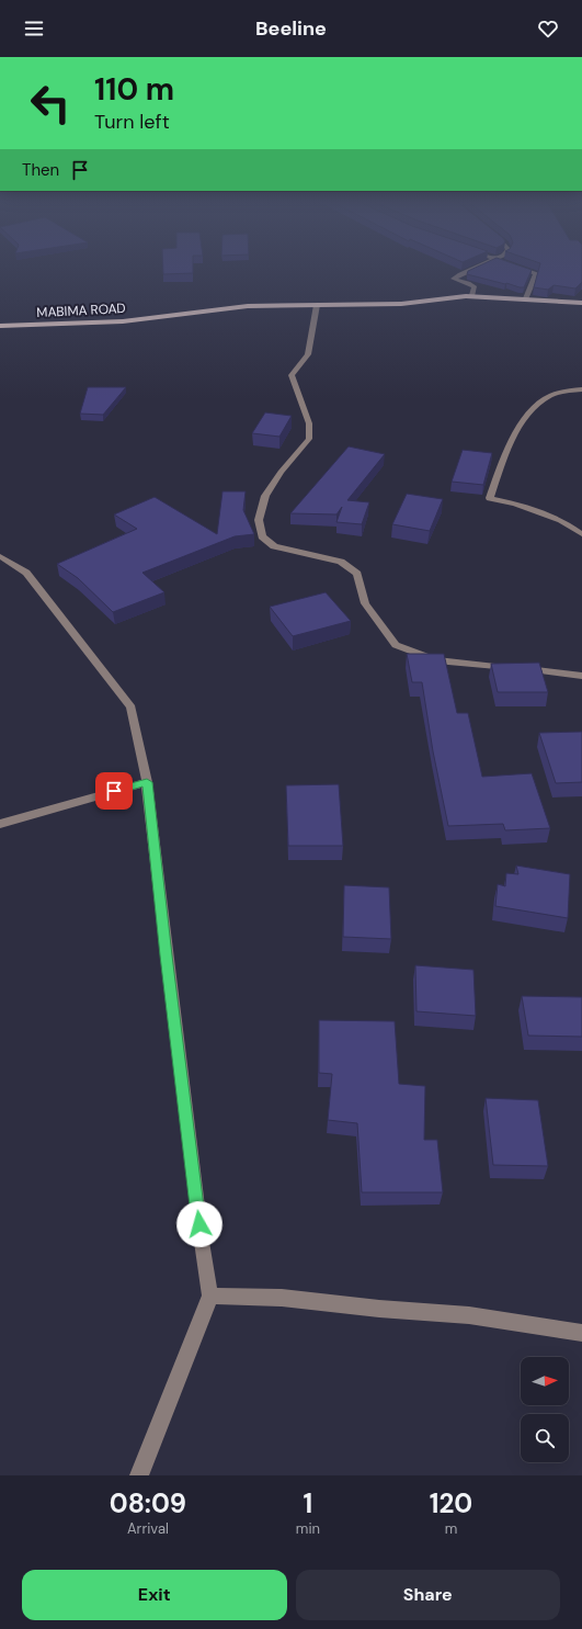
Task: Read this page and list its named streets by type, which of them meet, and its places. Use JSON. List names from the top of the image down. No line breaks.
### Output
{"streets":{"main road":["MABIMA ROAD"]},"north":"right","page":{"header":"Beeline","turn":["110 m","Turn left"],"then":"Then","eta":["08:09","Arrival","1","min","120","m"],"buttons":["Exit","Share"]}}
